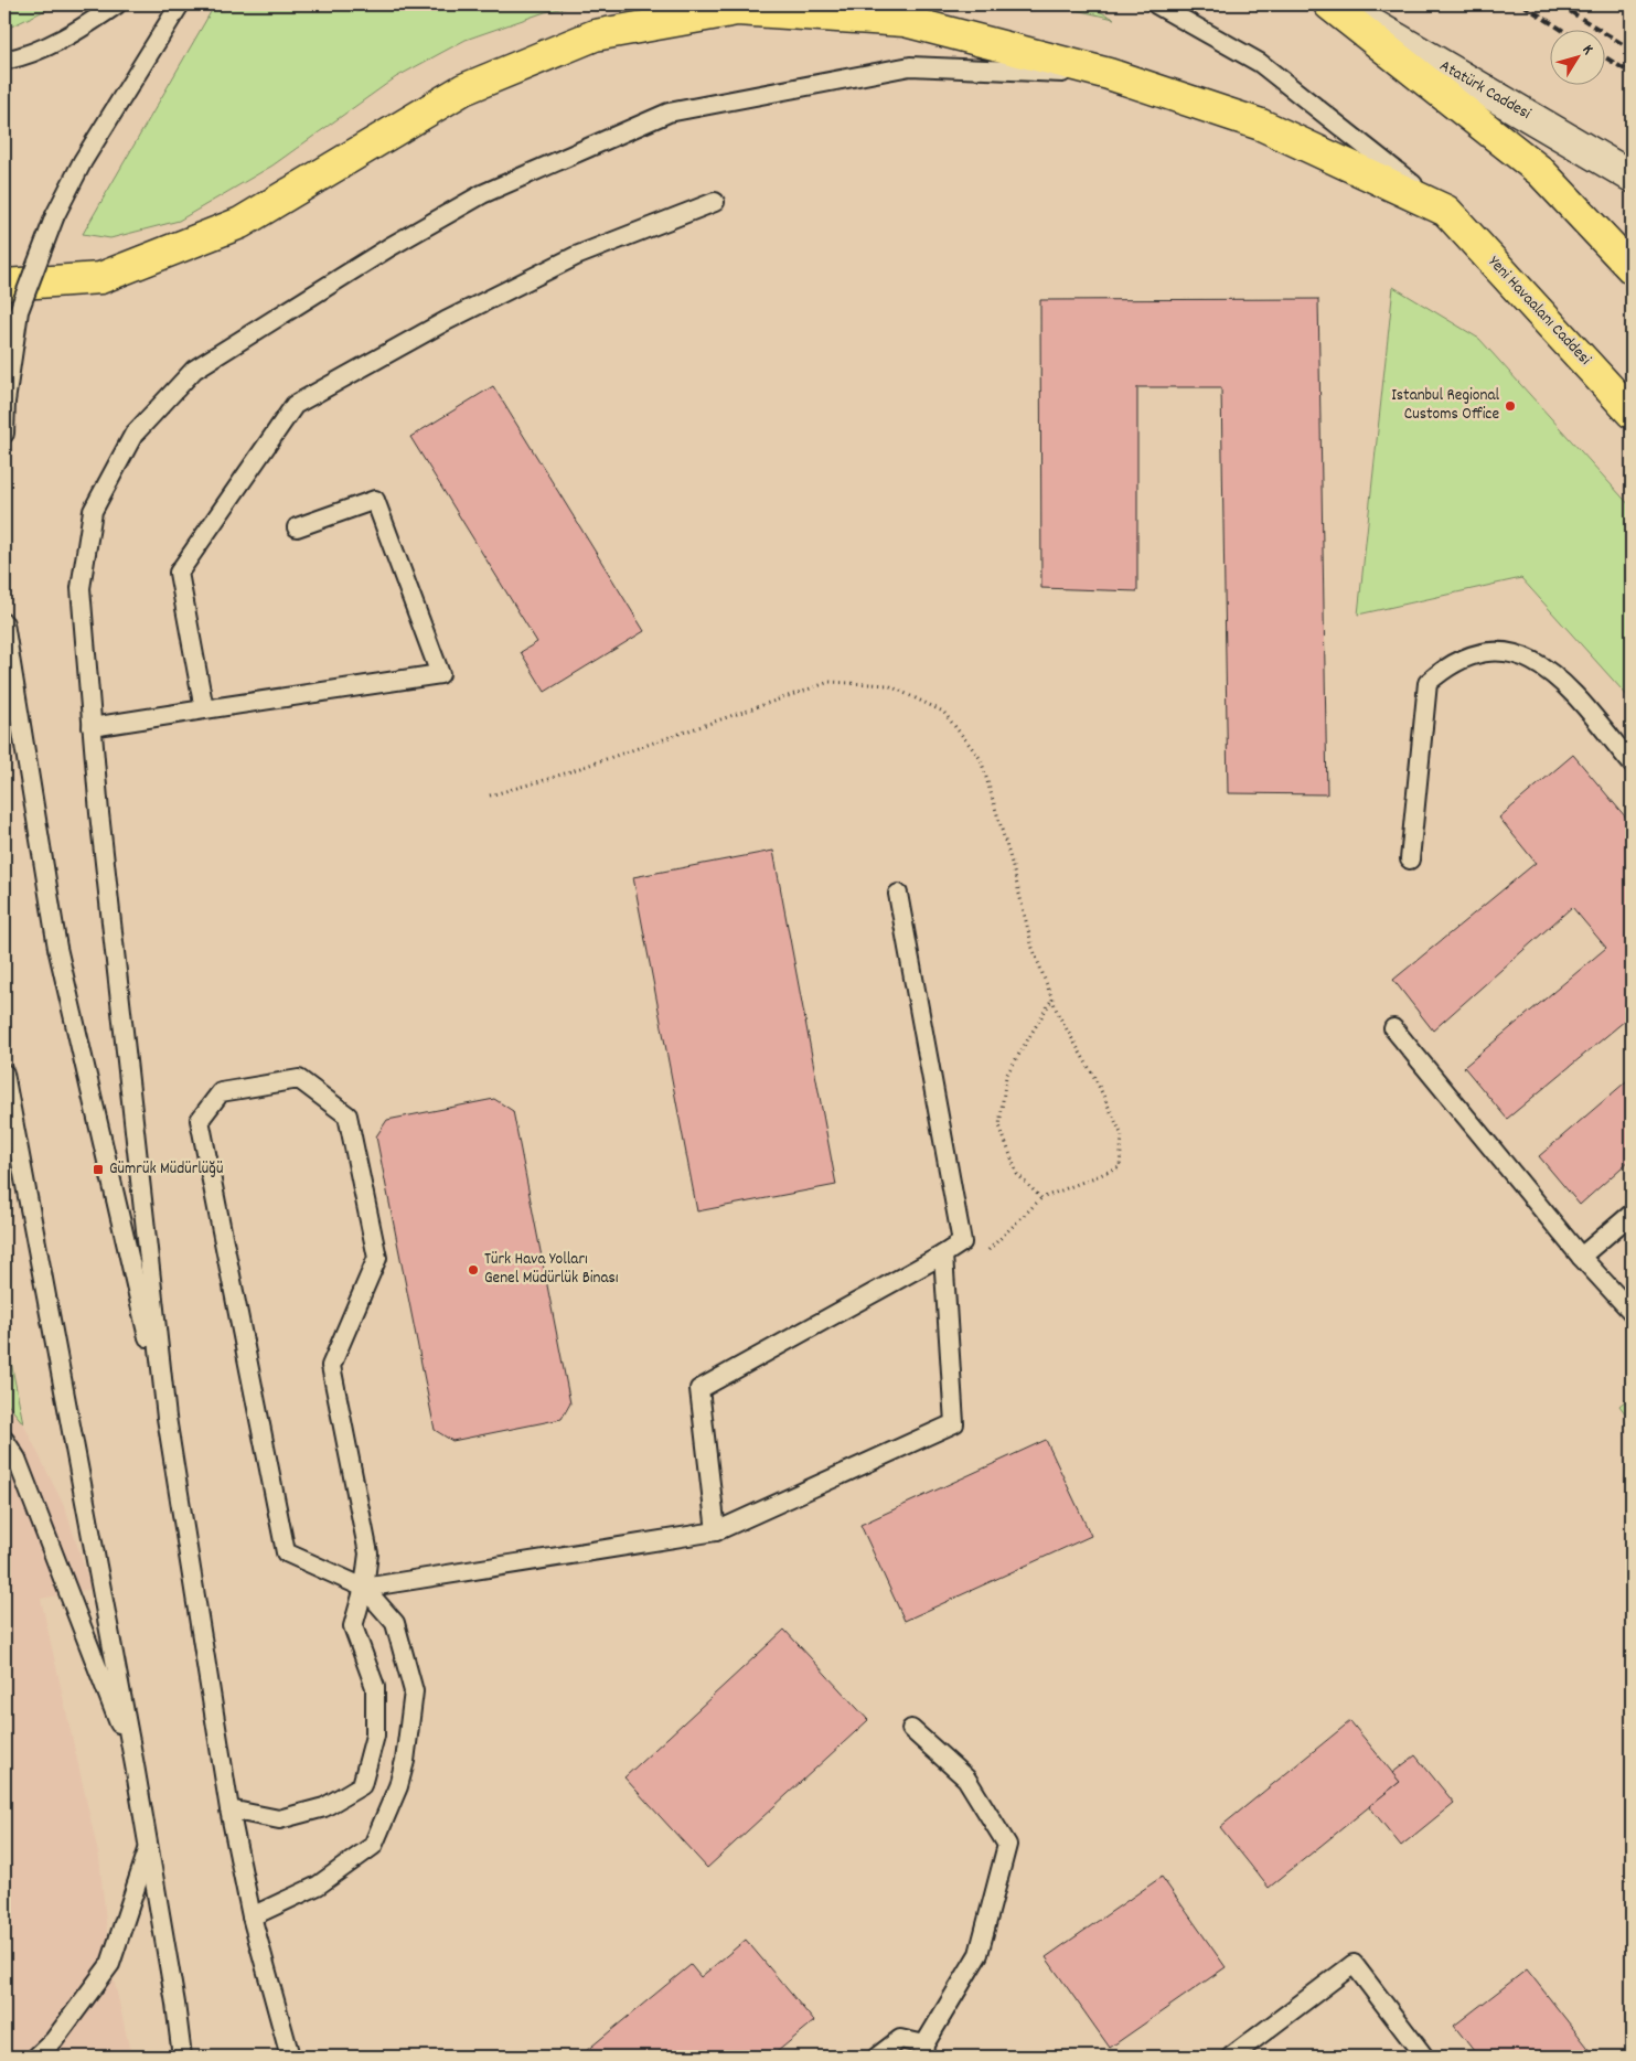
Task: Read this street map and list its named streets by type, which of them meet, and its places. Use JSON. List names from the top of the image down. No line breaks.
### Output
{"streets":{"main road":["Yeni Havaalanı Caddesi"],"street":["Atatürk Caddesi"]},"places":{"other":["Istanbul Regional Customs Office","Türk Hava Yolları Genel Müdürlük Binası"],"transit":["Gümrük Müdürlüğü"]},"north":"top right"}
